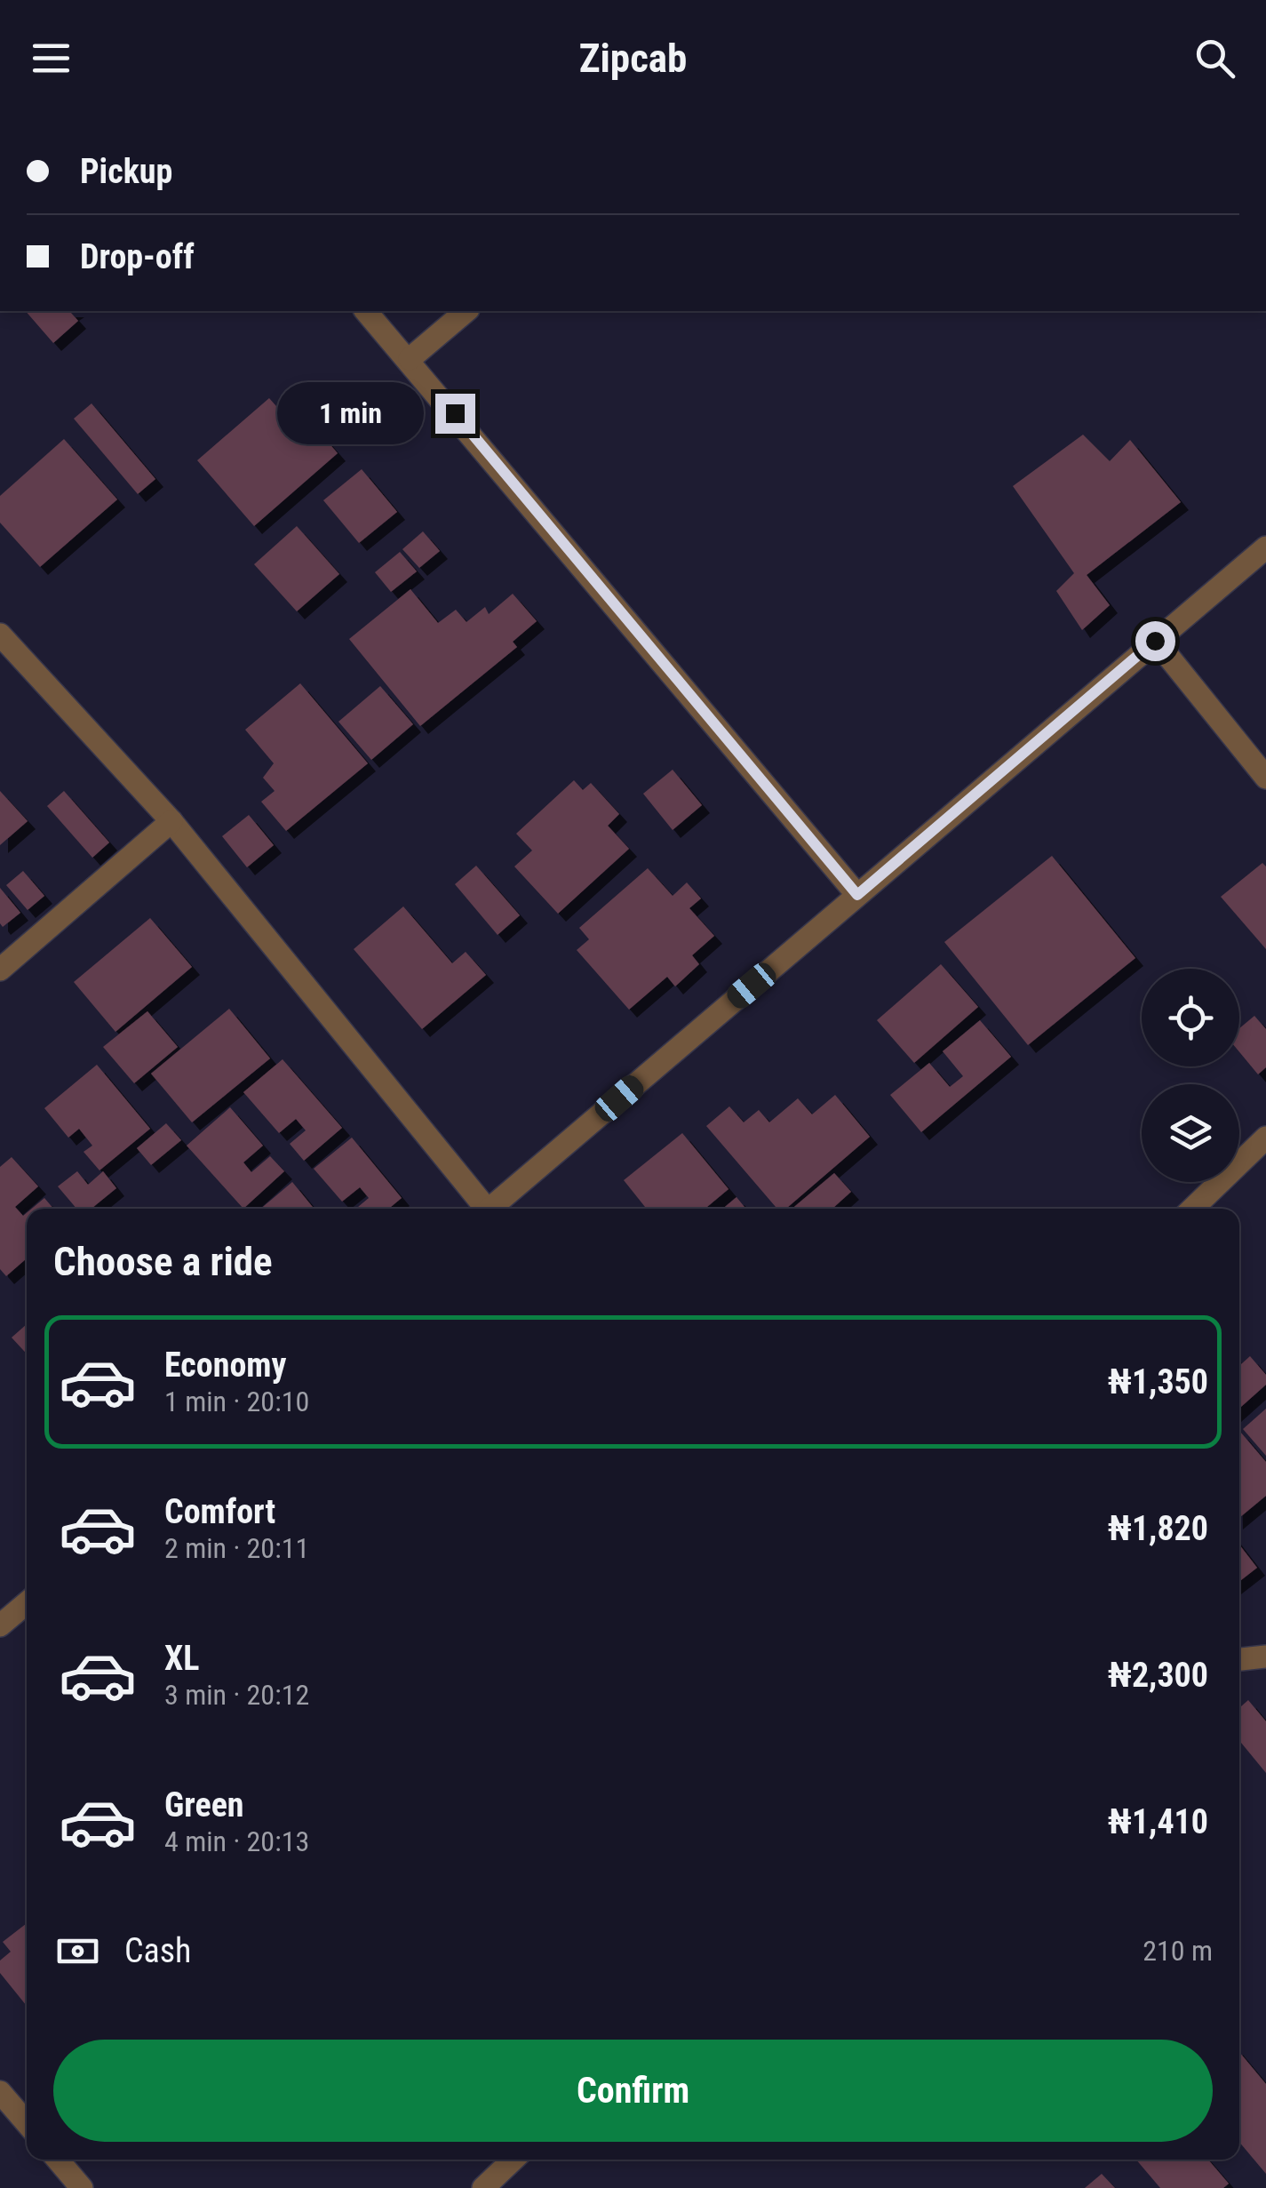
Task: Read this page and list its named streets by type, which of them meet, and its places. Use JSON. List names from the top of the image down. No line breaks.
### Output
{"page":{"header":"Zipcab","banner":["Pickup","Drop-off"],"bubble":"1 min","heading":"Choose a ride","list":[{"name":"Economy","note":"1 min · 20:10","value":"₦1,350"},{"name":"Comfort","note":"2 min · 20:11","value":"₦1,820"},{"name":"XL","note":"3 min · 20:12","value":"₦2,300"},{"name":"Green","note":"4 min · 20:13","value":"₦1,410"}],"pay":["Cash","210 m"],"buttons":"Confirm"}}
